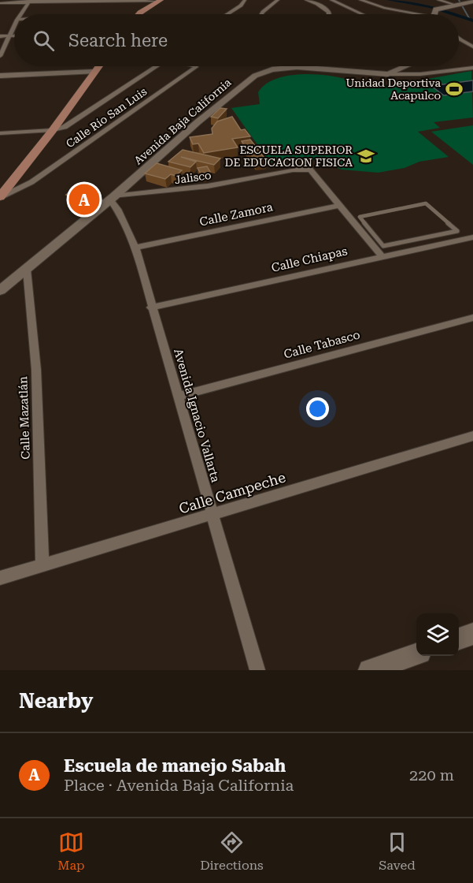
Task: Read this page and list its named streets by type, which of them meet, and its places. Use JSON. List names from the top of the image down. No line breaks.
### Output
{"streets":{"main road":["Avenida Baja California"],"street":["Calle Río San Luis","Jalisco","Calle Zamora","Calle Chiapas","Calle Tabasco","Avenida Ignacio Vallarta","Calle Mazatlán","Calle Campeche"]},"crossings":[["Avenida Baja California","Jalisco"],["Avenida Baja California","Avenida Ignacio Vallarta"],["Avenida Baja California","Calle Mazatlán"],["Jalisco","Calle Zamora"],["Jalisco","Avenida Ignacio Vallarta"],["Calle Zamora","Avenida Ignacio Vallarta"],["Calle Chiapas","Avenida Ignacio Vallarta"],["Calle Tabasco","Avenida Ignacio Vallarta"],["Avenida Ignacio Vallarta","Calle Campeche"],["Calle Mazatlán","Calle Campeche"]],"places":{"sports":["Unidad Deportiva Acapulco"],"school or university":["ESCUELA SUPERIOR DE EDUCACION FISICA"]},"page":{"search":"Search here","pins":"A","heading":"Nearby","list":[{"mark":"A","name":"Escuela de manejo Sabah","note":"Place · Avenida Baja California","value":"220 m"}],"nav":["Map","Directions","Saved"]}}
